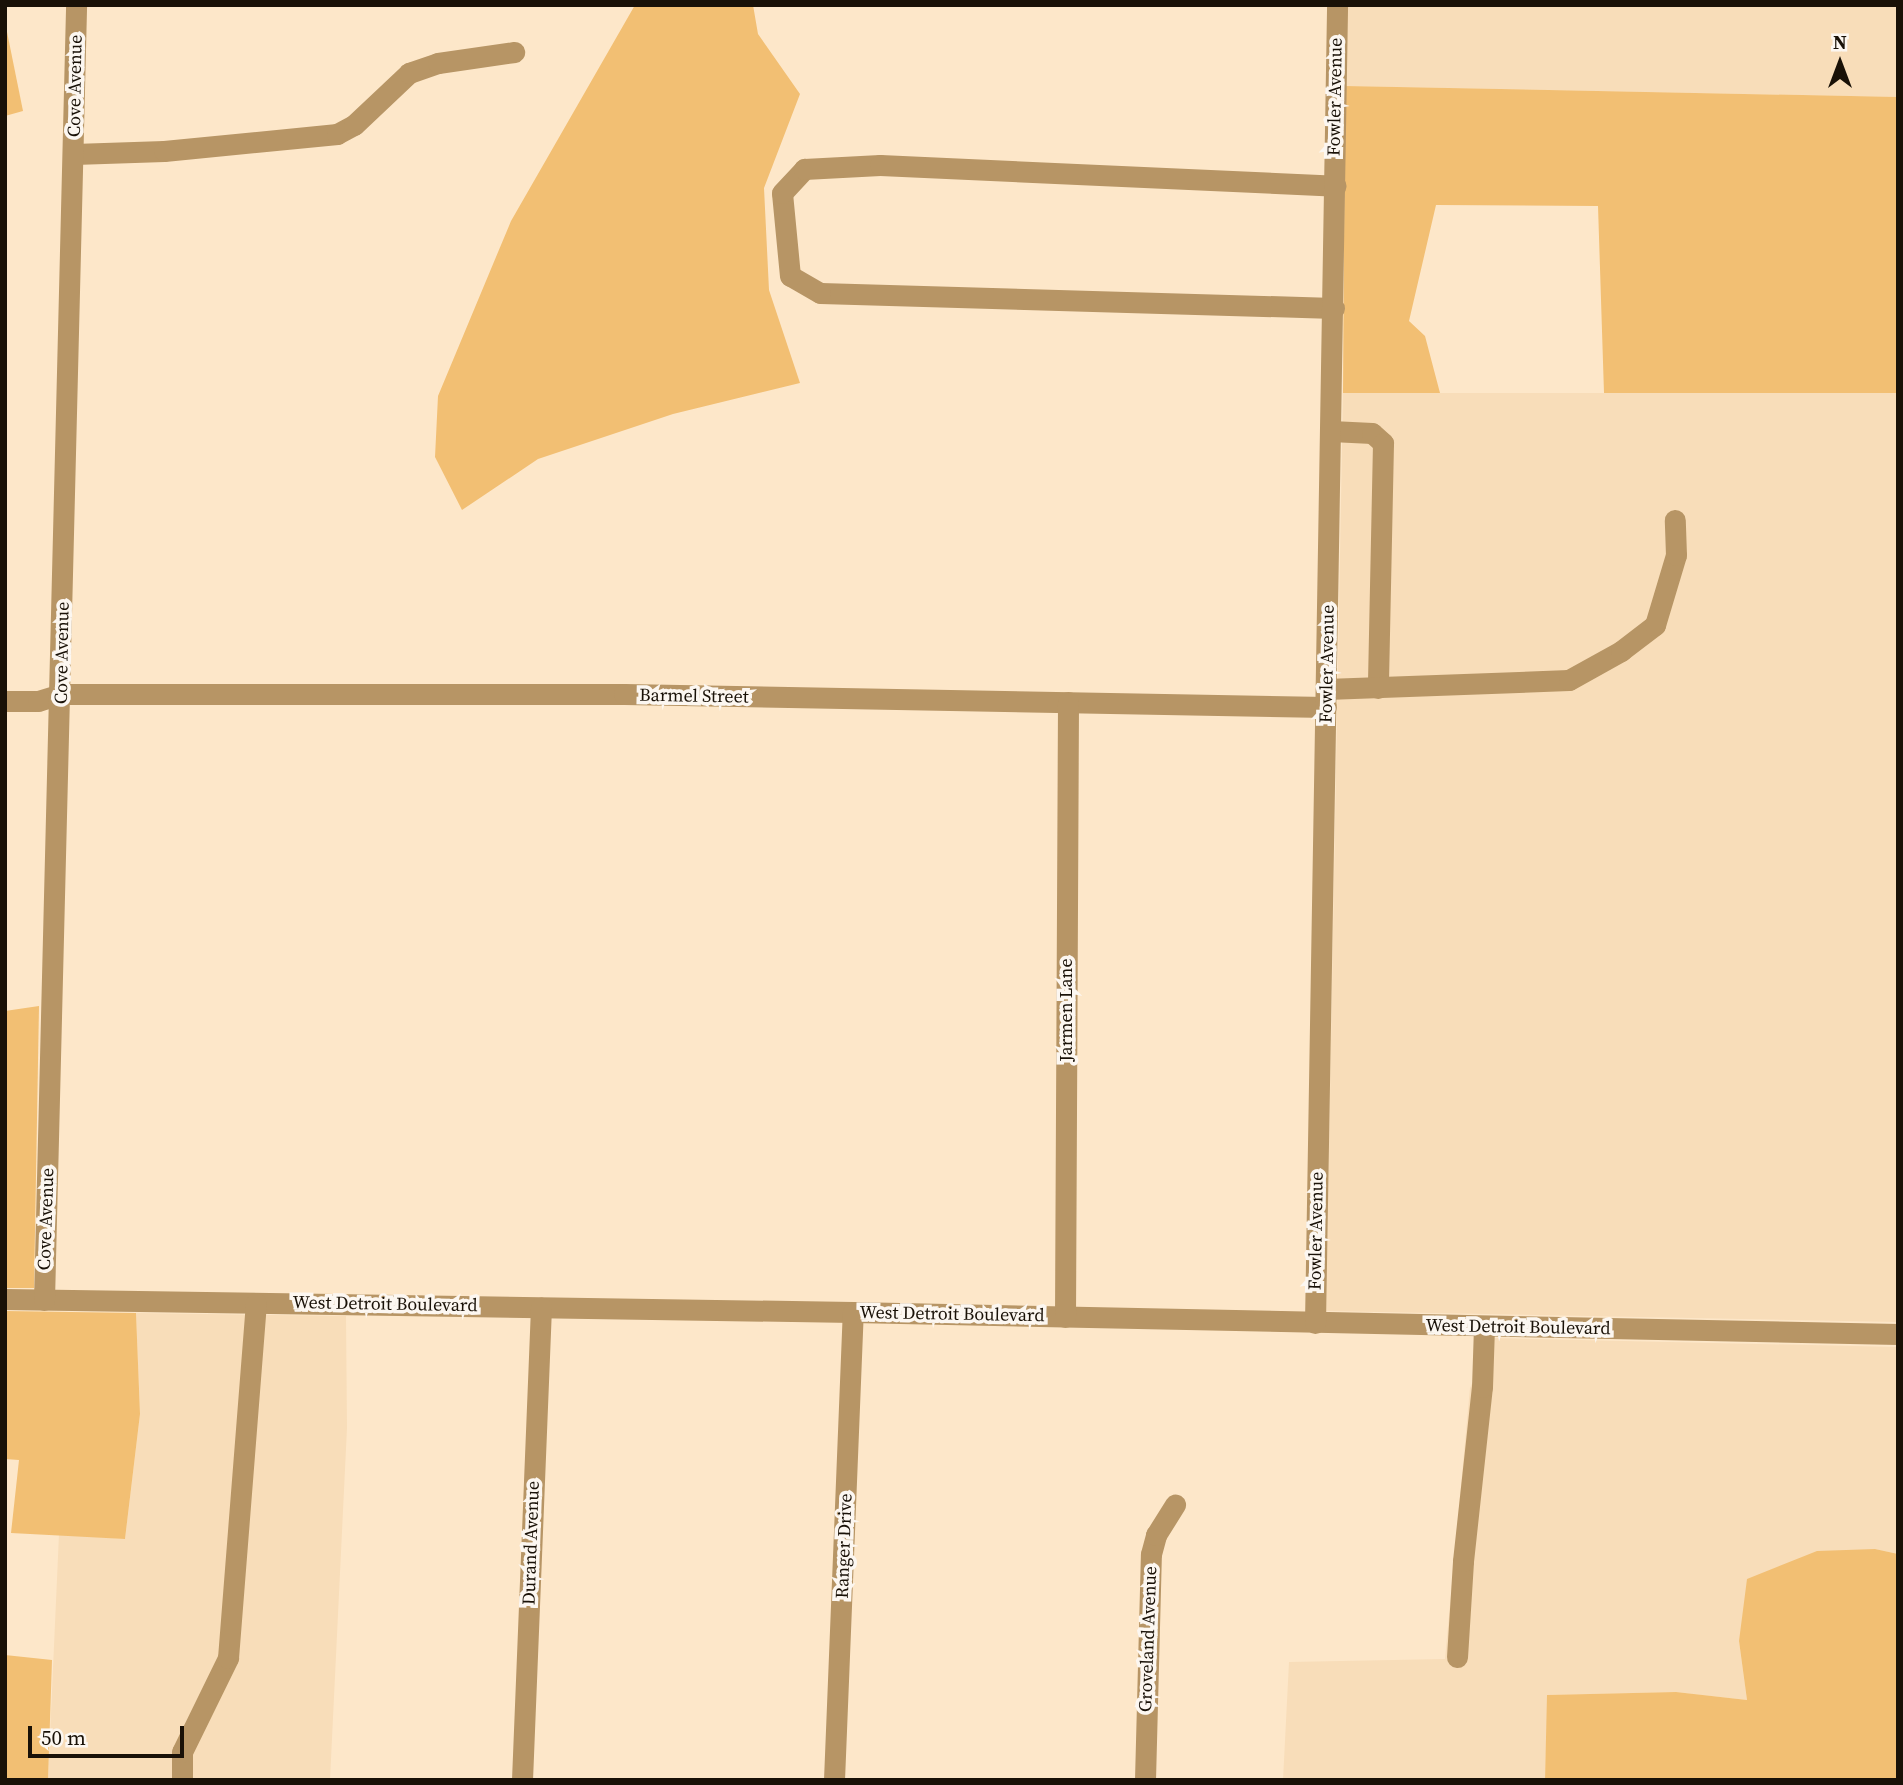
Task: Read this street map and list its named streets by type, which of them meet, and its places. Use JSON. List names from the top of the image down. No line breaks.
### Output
{"streets":{"street":["Cove Avenue","Fowler Avenue","Barmel Street","Jarmen Lane","West Detroit Boulevard","Durand Avenue","Ranger Drive","Groveland Avenue"]},"crossings":[["Cove Avenue","Barmel Street"],["Cove Avenue","West Detroit Boulevard"],["Fowler Avenue","Barmel Street"],["Fowler Avenue","West Detroit Boulevard"],["Barmel Street","Jarmen Lane"],["Jarmen Lane","West Detroit Boulevard"],["West Detroit Boulevard","Durand Avenue"],["West Detroit Boulevard","Ranger Drive"]],"scale_bar":"50 m","north":"top"}
